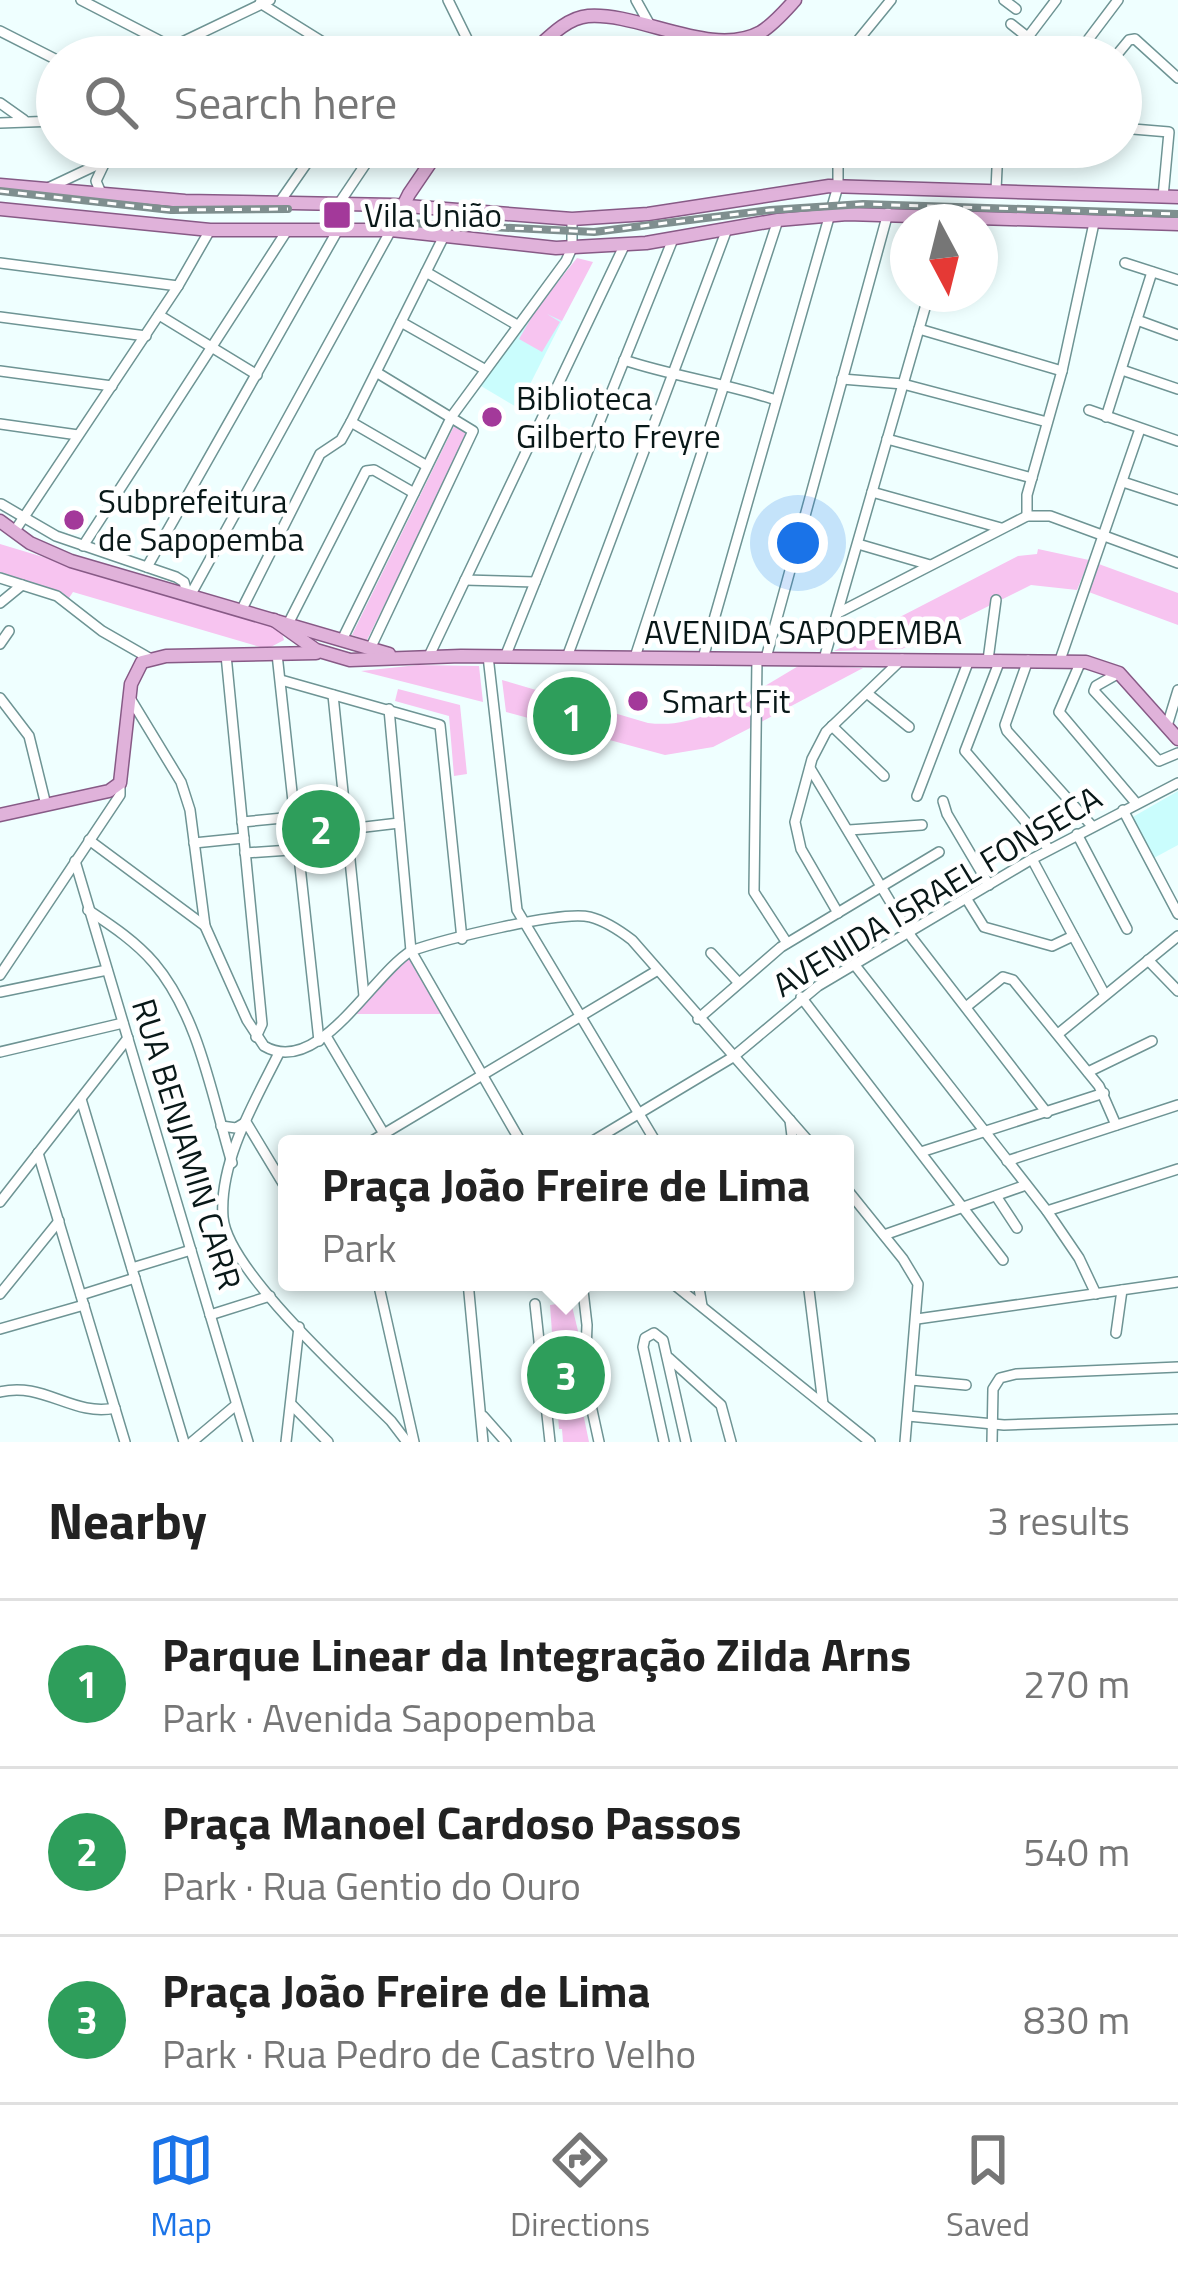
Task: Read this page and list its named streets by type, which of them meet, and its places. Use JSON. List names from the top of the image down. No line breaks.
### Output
{"streets":{"main road":["AVENIDA SAPOPEMBA"],"street":["AVENIDA ISRAEL FONSECA","RUA BENJAMIN CARR"]},"places":{"transit":["Vila União"],"other":["Biblioteca Gilberto Freyre","Subprefeitura de Sapopemba","Smart Fit"]},"north":"bottom","page":{"search":"Search here","pins":["1","2","3"],"popup":["Praça João Freire de Lima","Park"],"heading":["Nearby","3 results"],"list":[{"mark":"1","name":"Parque Linear da Integração Zilda Arns","note":"Park · Avenida Sapopemba","value":"270 m"},{"mark":"2","name":"Praça Manoel Cardoso Passos","note":"Park · Rua Gentio do Ouro","value":"540 m"},{"mark":"3","name":"Praça João Freire de Lima","note":"Park · Rua Pedro de Castro Velho","value":"830 m"}],"nav":["Map","Directions","Saved"]}}
